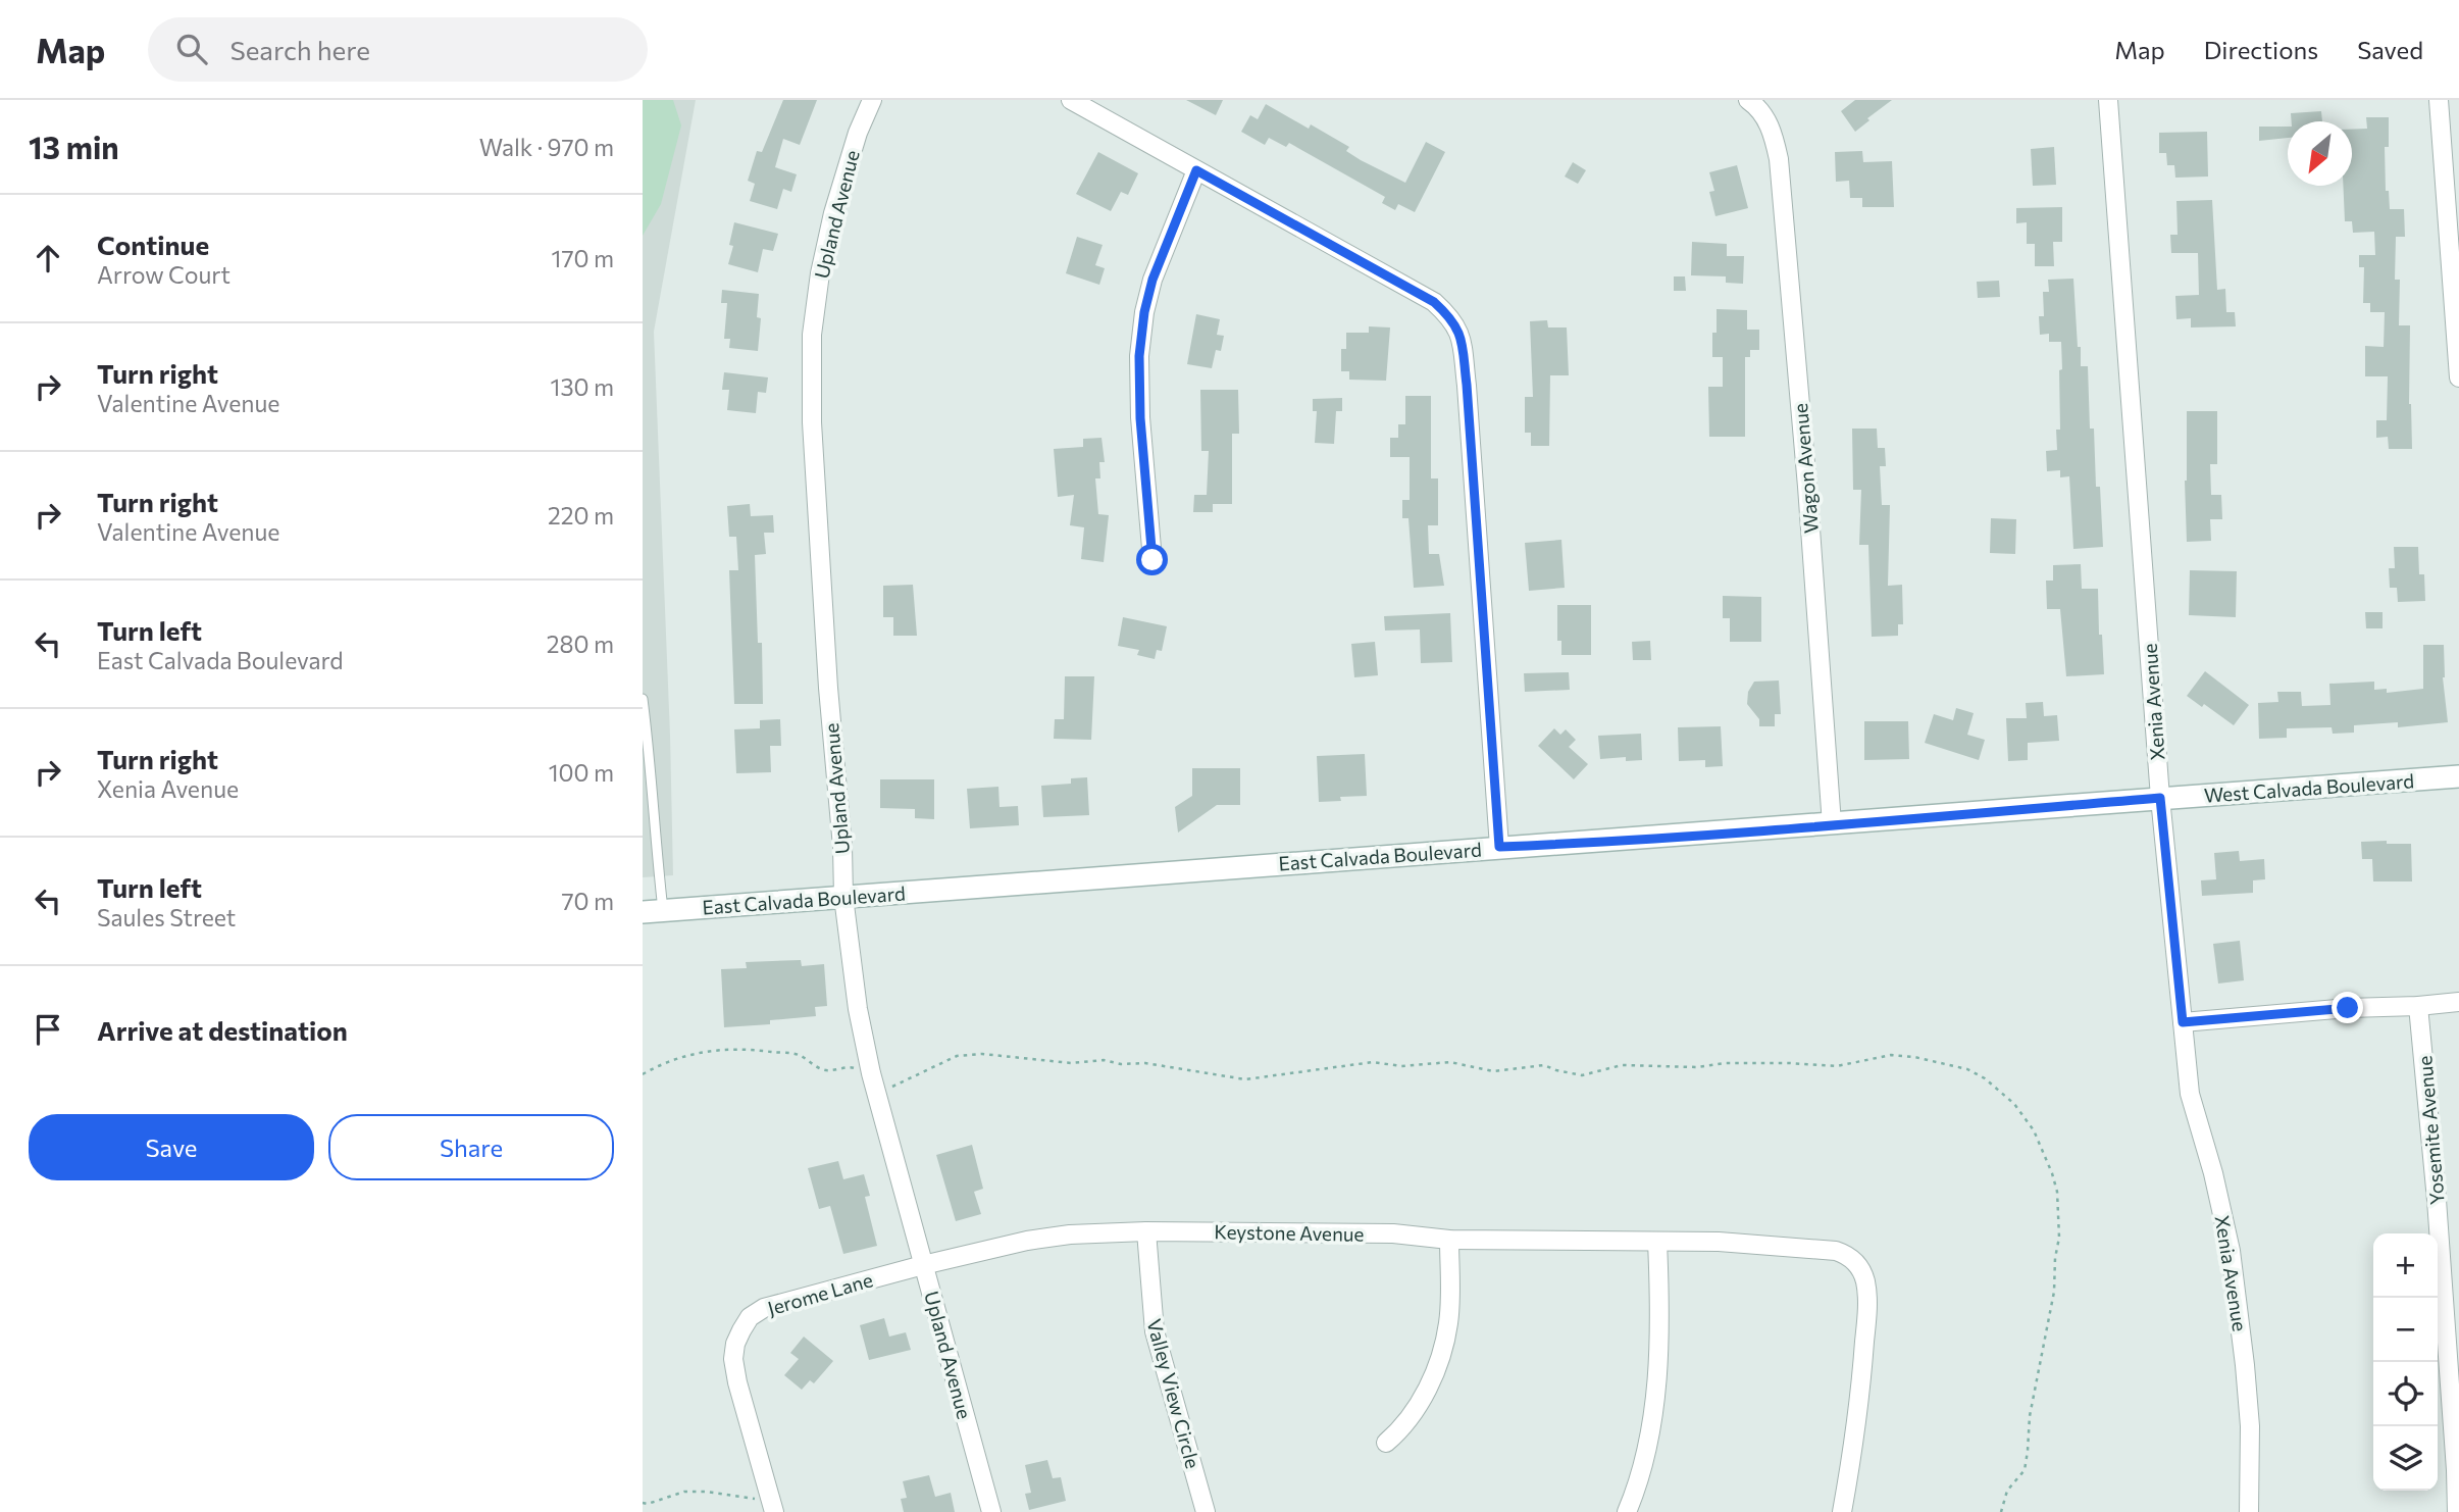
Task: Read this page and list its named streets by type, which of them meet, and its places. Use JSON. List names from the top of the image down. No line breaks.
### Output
{"streets":{"main road":["West Calvada Boulevard","East Calvada Boulevard"],"street":["Upland Avenue","Wagon Avenue","Xenia Avenue","Yosemite Avenue","Keystone Avenue","Jerome Lane","Valley View Circle"]},"crossings":[["Upland Avenue","East Calvada Boulevard"],["Upland Avenue","Keystone Avenue"],["Upland Avenue","Jerome Lane"],["Wagon Avenue","East Calvada Boulevard"],["Xenia Avenue","West Calvada Boulevard"],["Xenia Avenue","East Calvada Boulevard"],["West Calvada Boulevard","East Calvada Boulevard"],["Keystone Avenue","Jerome Lane"],["Keystone Avenue","Valley View Circle"]],"north":"bottom left","page":{"header":"Map","search":"Search here","nav":["Map","Directions","Saved"],"heading":["13 min","Walk · 970 m"],"list":[["Continue","Arrow Court","170 m"],["Turn right","Valentine Avenue","130 m"],["Turn right","Valentine Avenue","220 m"],["Turn left","East Calvada Boulevard","280 m"],["Turn right","Xenia Avenue","100 m"],["Turn left","Saules Street","70 m"],"Arrive at destination"],"buttons":["Save","Share"],"map_buttons":["+","−"]}}
